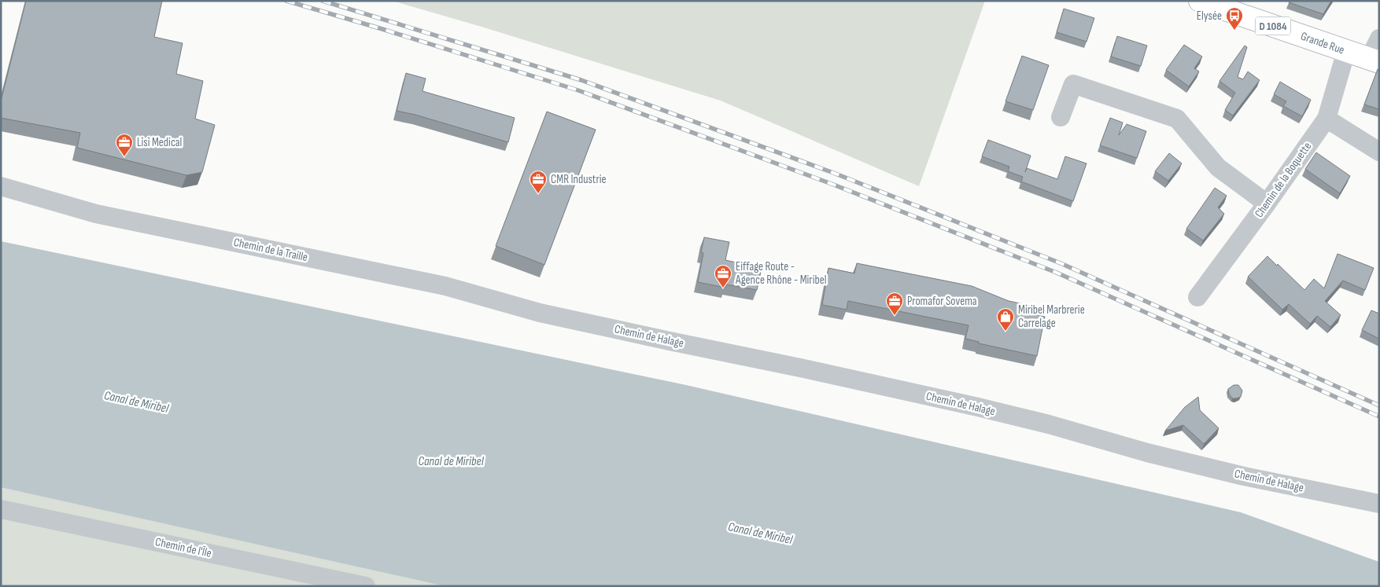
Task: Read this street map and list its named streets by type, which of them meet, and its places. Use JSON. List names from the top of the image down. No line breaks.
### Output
{"streets":{"main road":["D 1084","Grande Rue"],"street":["Chemin de la Boquette","Chemin de la Traille","Chemin de Halage","Chemin de l'Île"]},"crossings":[["Grande Rue","Chemin de la Boquette"],["Chemin de la Traille","Chemin de Halage"]],"water":["Canal de Miribel"],"places":{"bus stop":["Elysée"],"office":["Lisi Medical","CMR Industrie","Eiffage Route - Agence Rhône - Miribel","Promafor Sovema"],"shop":["Miribel Marbrerie Carrelage"]}}
